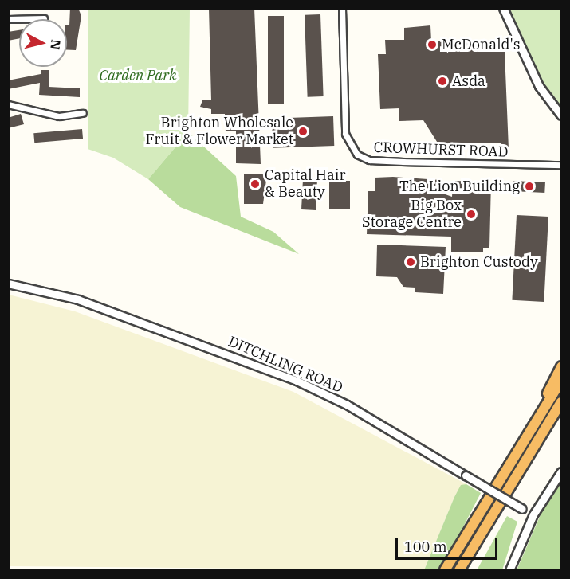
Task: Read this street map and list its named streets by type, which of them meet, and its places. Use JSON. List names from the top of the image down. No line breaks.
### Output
{"streets":{"street":["CROWHURST ROAD","DITCHLING ROAD"]},"parks":["Carden Park"],"places":["McDonald's","Asda","Brighton Wholesale Fruit & Flower Market","Capital Hair & Beauty","The Lion Building","Big Box Storage Centre","Brighton Custody"],"scale_bar":"100 m","north":"right"}
